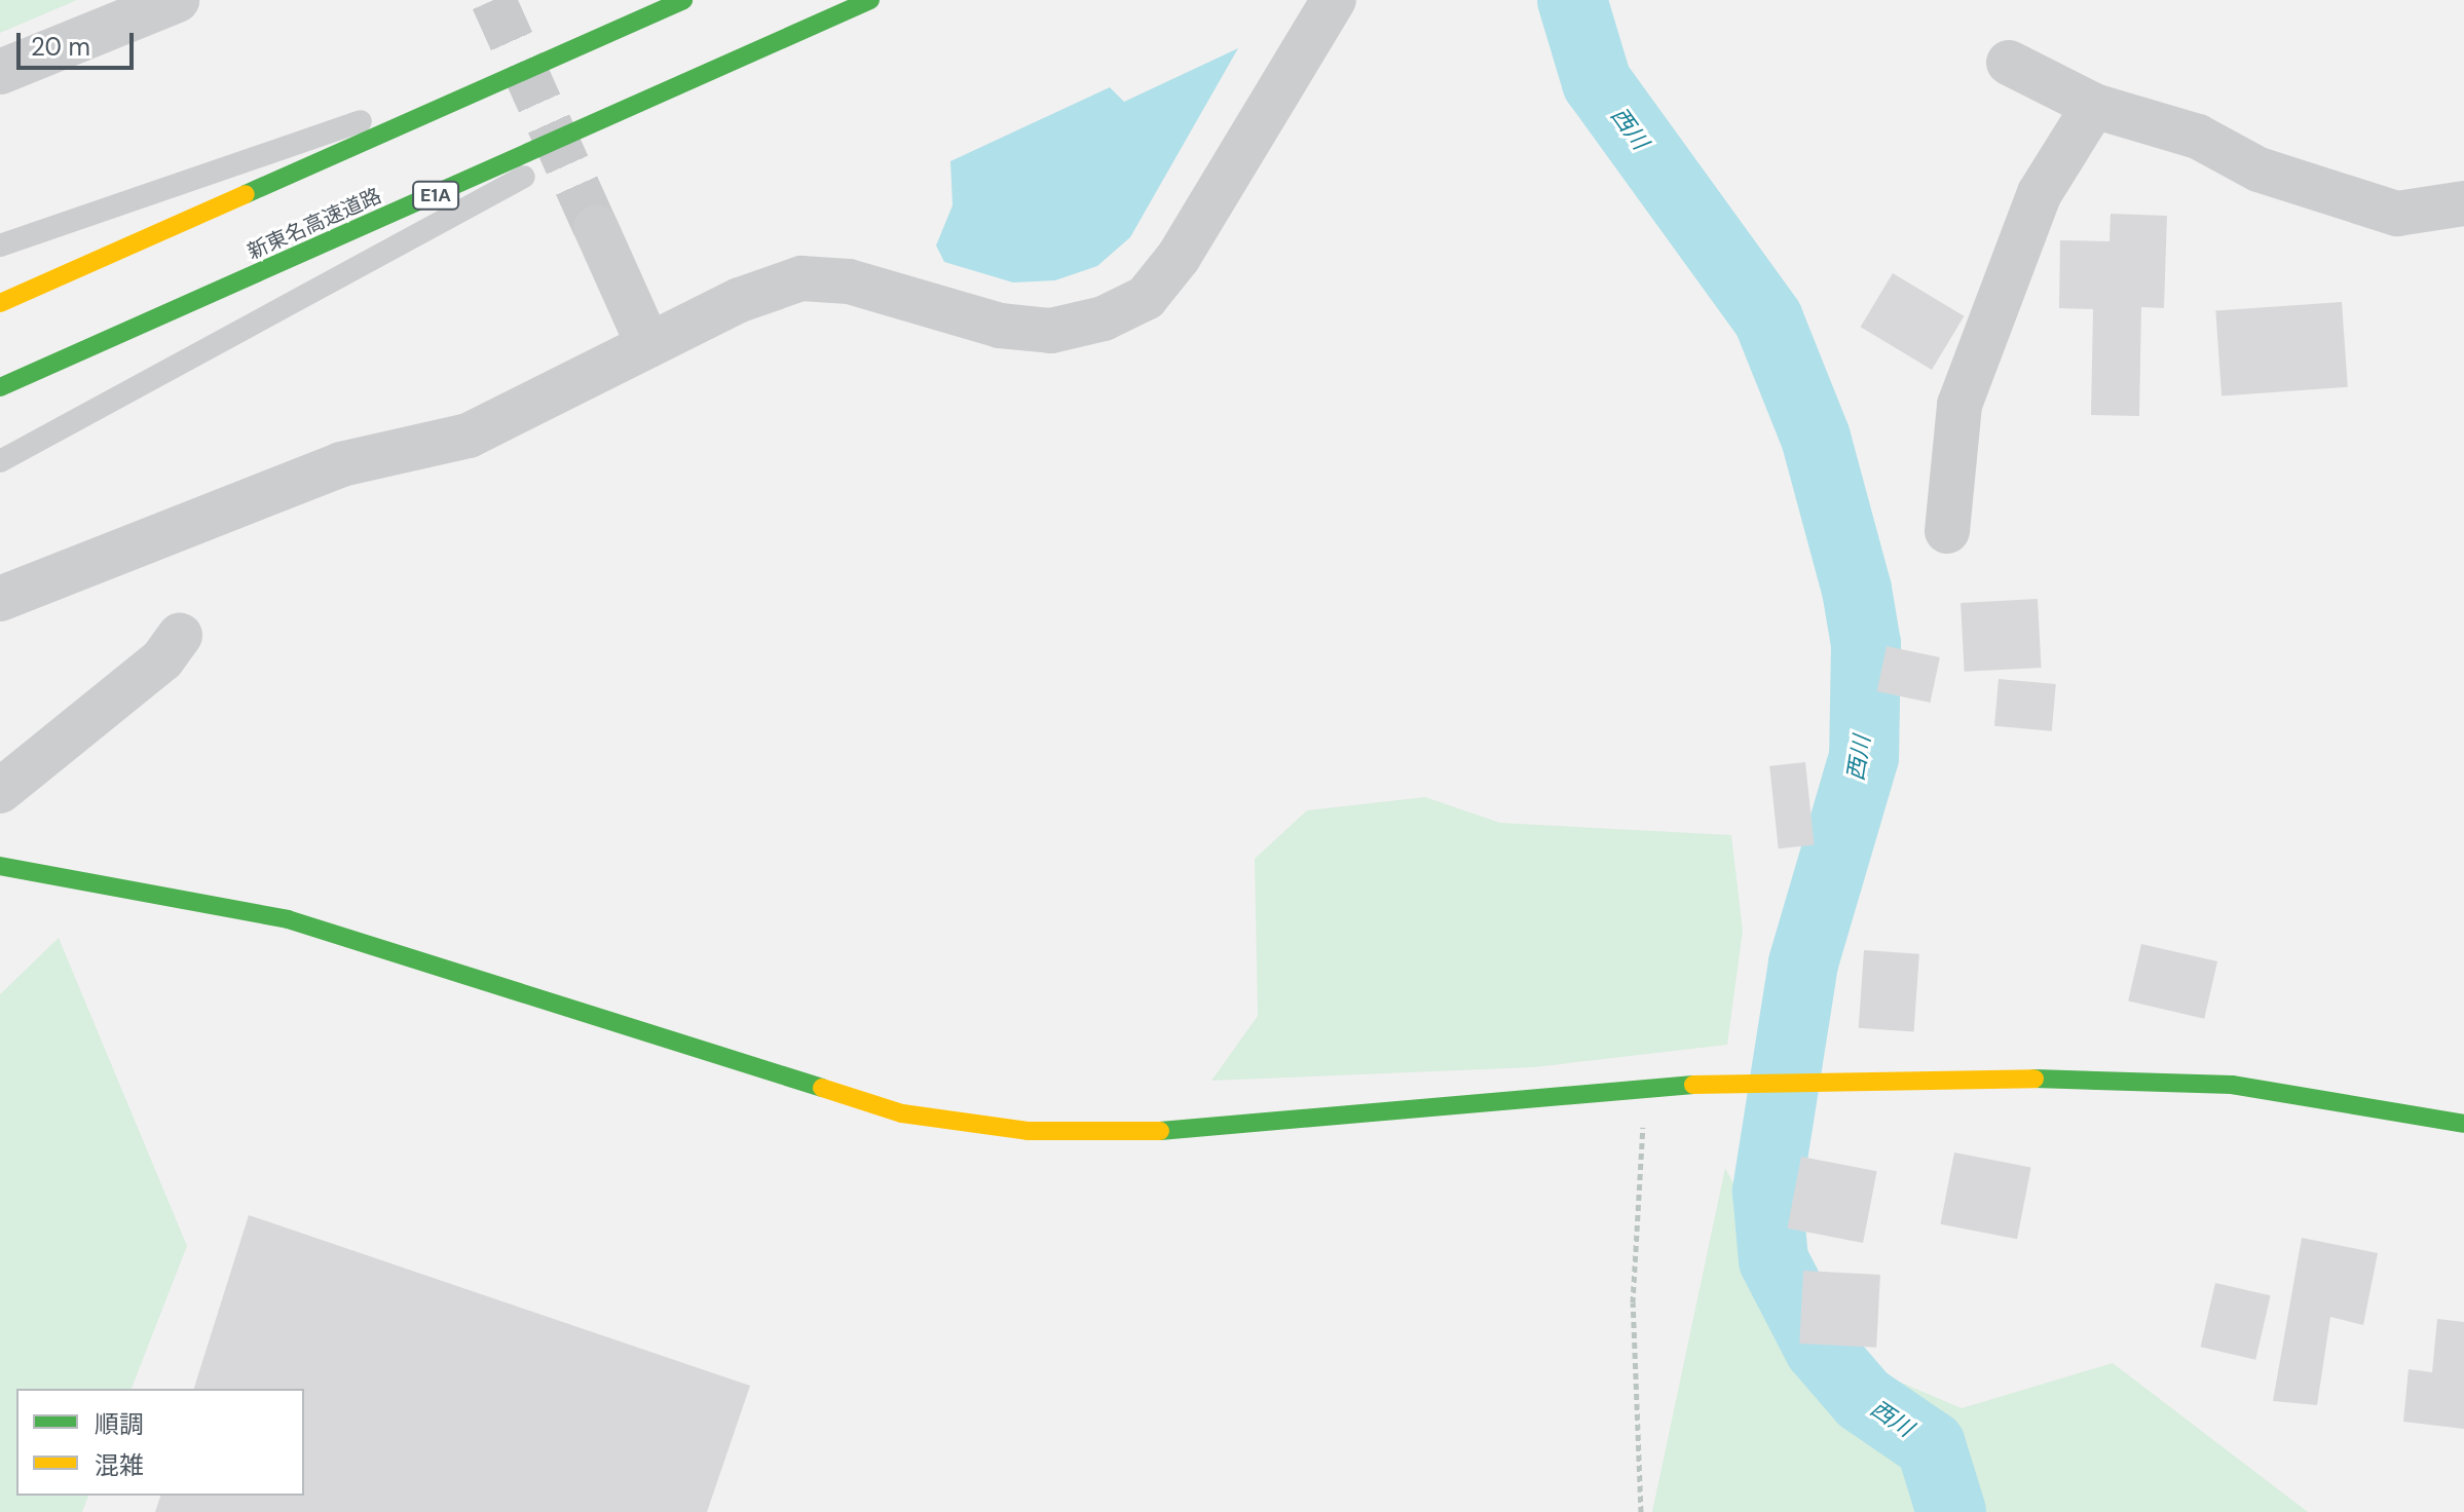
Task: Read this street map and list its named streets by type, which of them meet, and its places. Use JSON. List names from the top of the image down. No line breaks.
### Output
{"streets":{"main road":["E1A","新東名高速道路"]},"water":["西川"],"legend":["順調","混雑"],"scale_bar":"20 m"}
